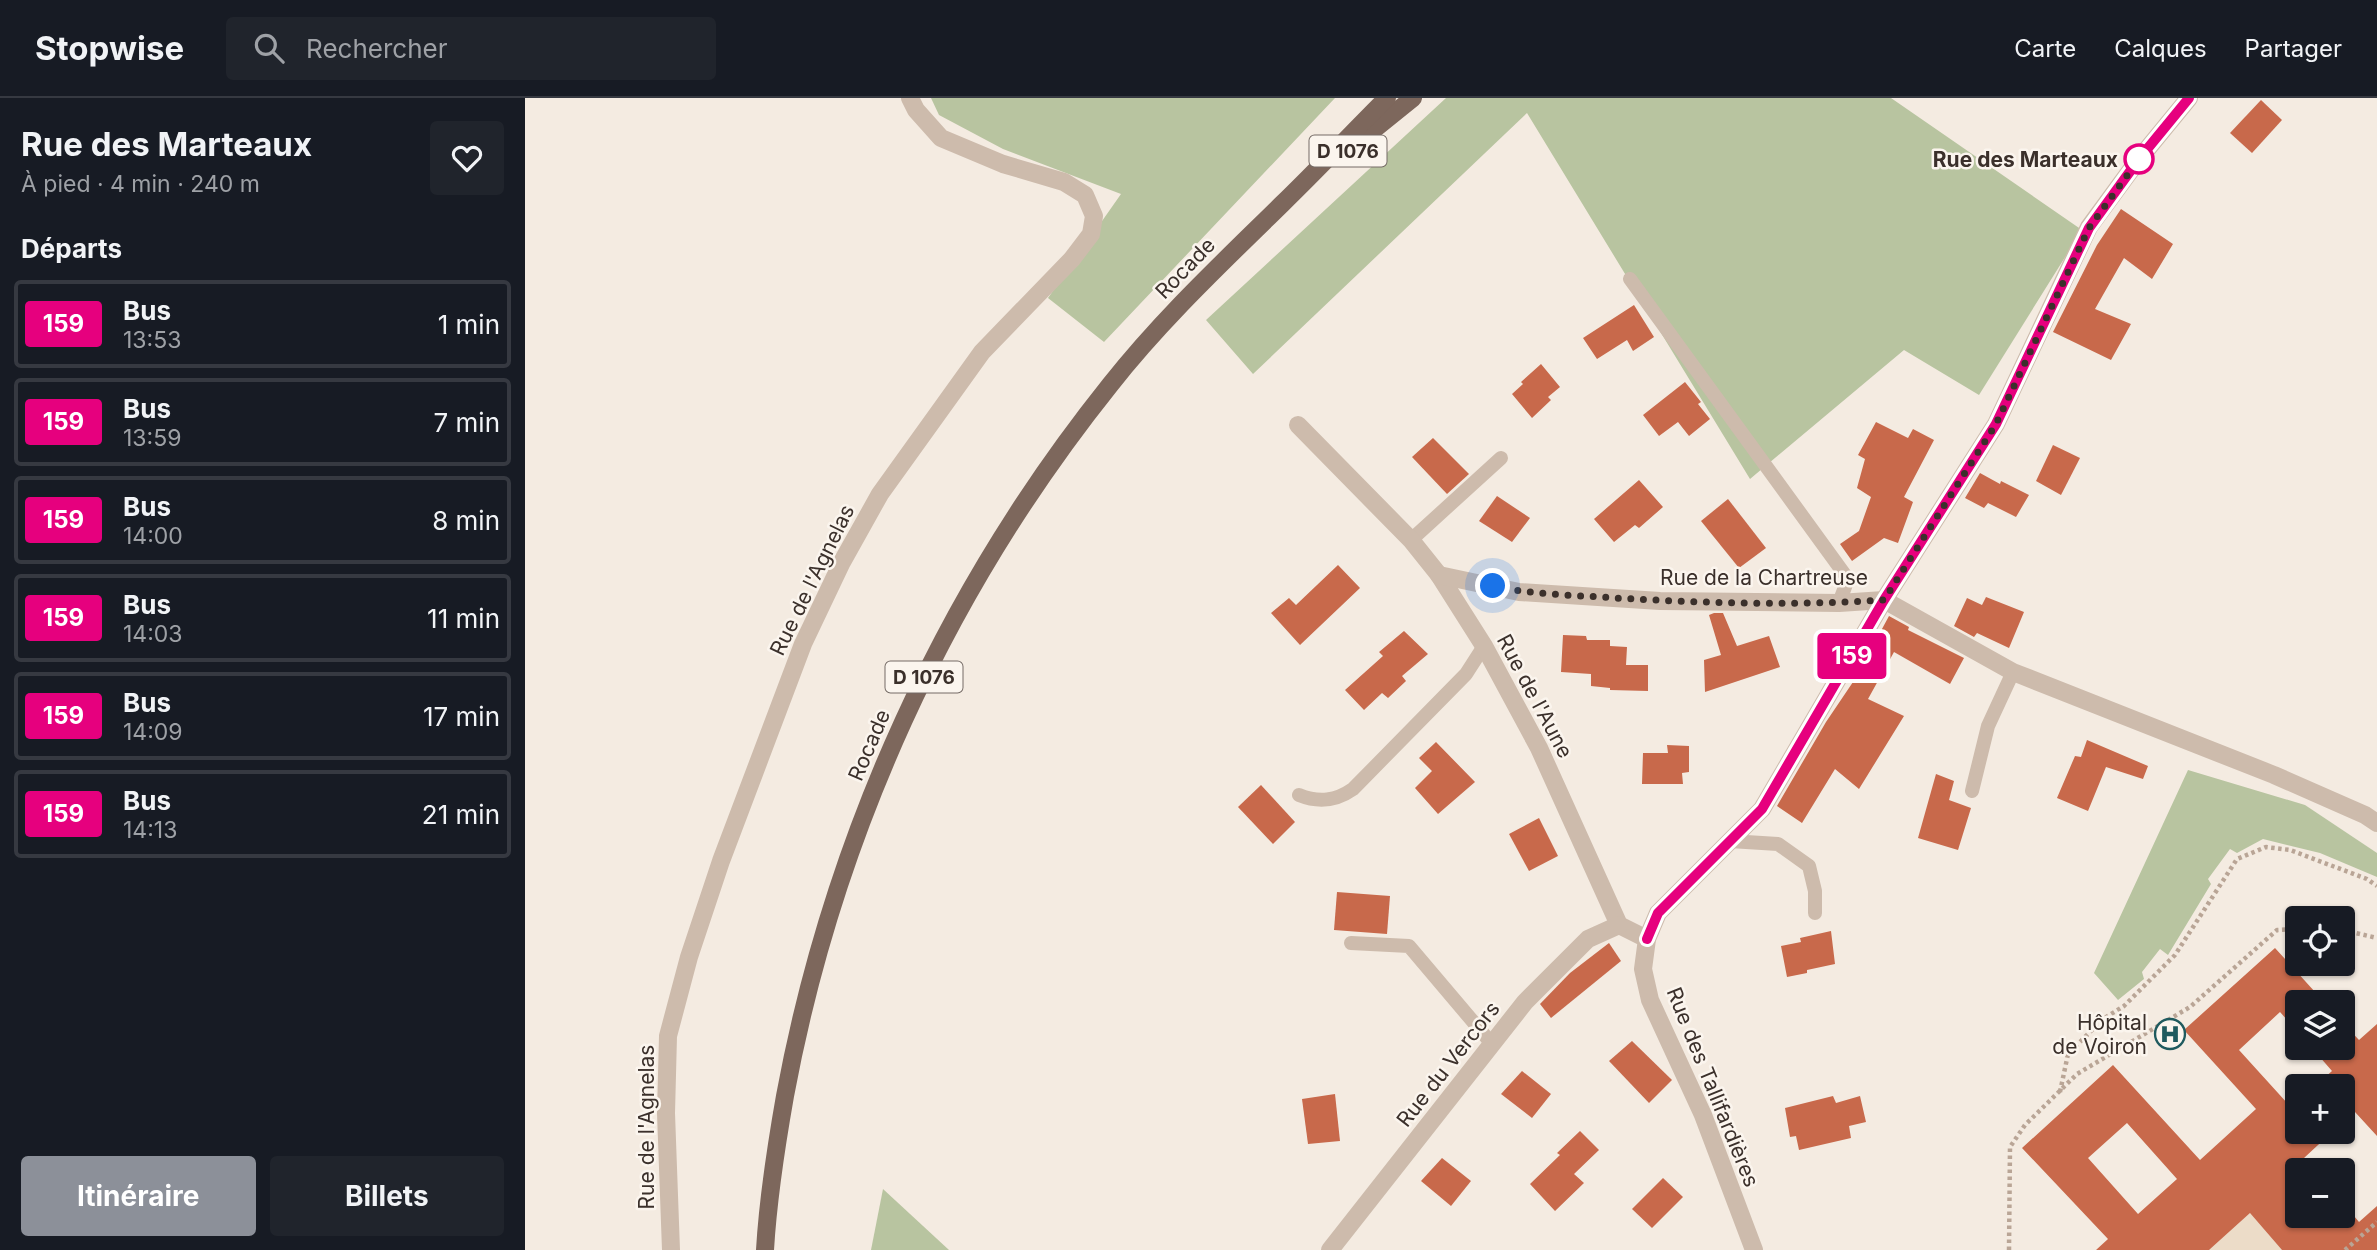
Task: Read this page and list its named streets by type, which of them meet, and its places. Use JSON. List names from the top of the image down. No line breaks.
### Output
{"streets":{"main road":["D 1076","Rocade"],"street":["Rue de la Chartreuse","Rue de l'Agnelas","Rue de l'Aune","Rue du Vercors","Rue des Tallifardières"]},"crossings":[["Rue de la Chartreuse","Rue de l'Aune"],["Rue de l'Aune","Rue du Vercors"]],"places":{"other":["Rue des Marteaux"],"hospital":["Hôpital de Voiron"]},"lines":["bus line 159"],"page":{"header":"Stopwise","search":"Rechercher","nav":["Carte","Calques","Partager"],"heading":[["Rue des Marteaux","À pied · 4 min · 240 m"],"Départs"],"on_map":"159","list":[{"mark":"159","name":"Bus","note":"13:53","value":"1 min"},{"mark":"159","name":"Bus","note":"13:59","value":"7 min"},{"mark":"159","name":"Bus","note":"14:00","value":"8 min"},{"mark":"159","name":"Bus","note":"14:03","value":"11 min"},{"mark":"159","name":"Bus","note":"14:09","value":"17 min"},{"mark":"159","name":"Bus","note":"14:13","value":"21 min"}],"map_buttons":["+","−"],"buttons":["Itinéraire","Billets"]}}
